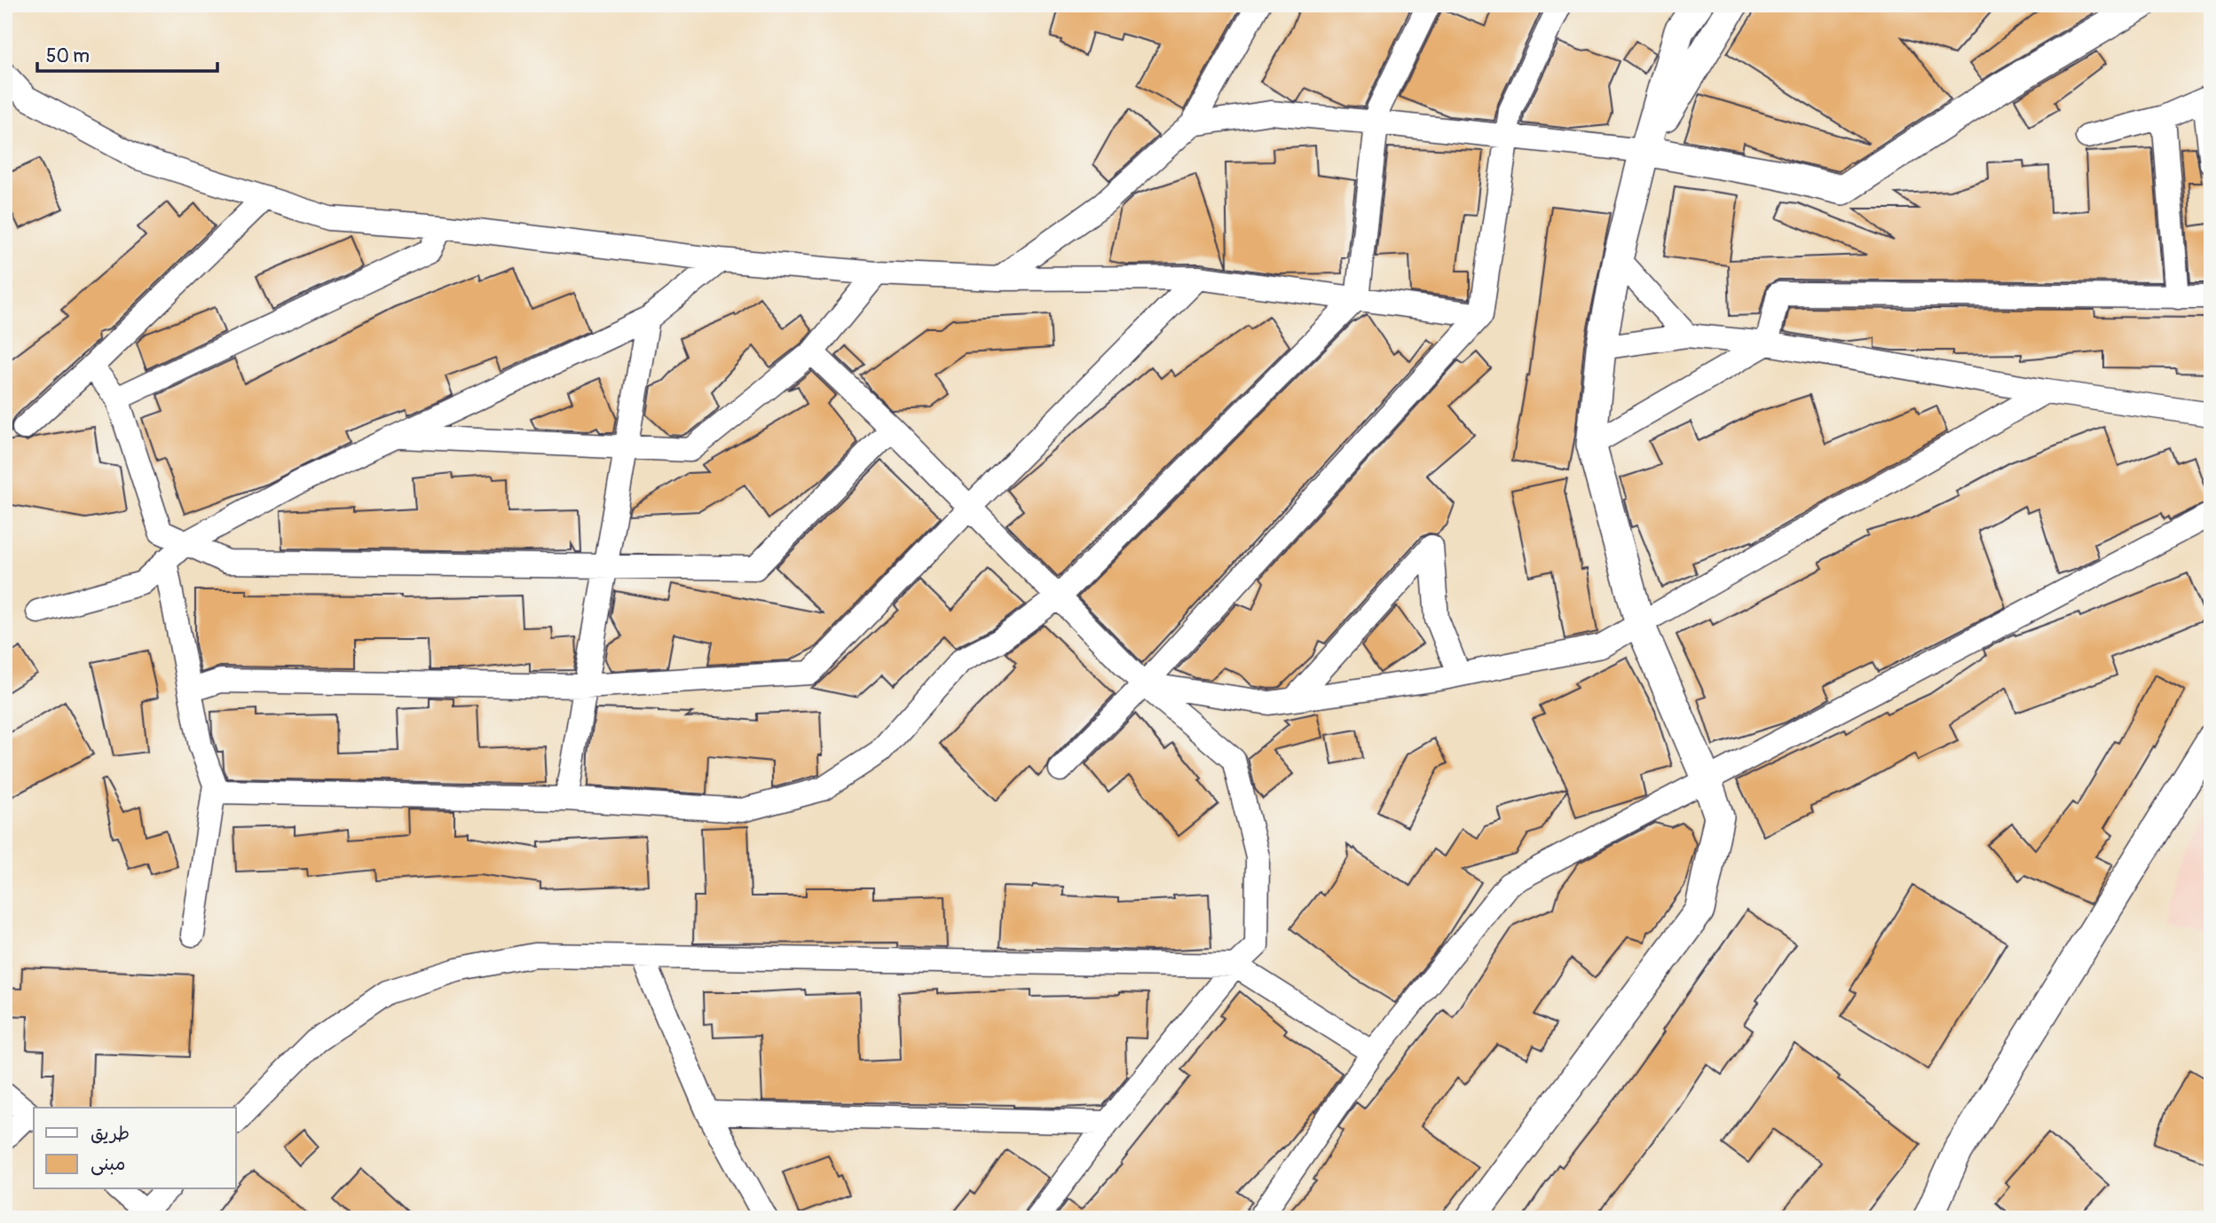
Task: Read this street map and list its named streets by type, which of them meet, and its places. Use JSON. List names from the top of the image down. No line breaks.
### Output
{"legend":["طريق","مبنى"],"scale_bar":"50 m"}
